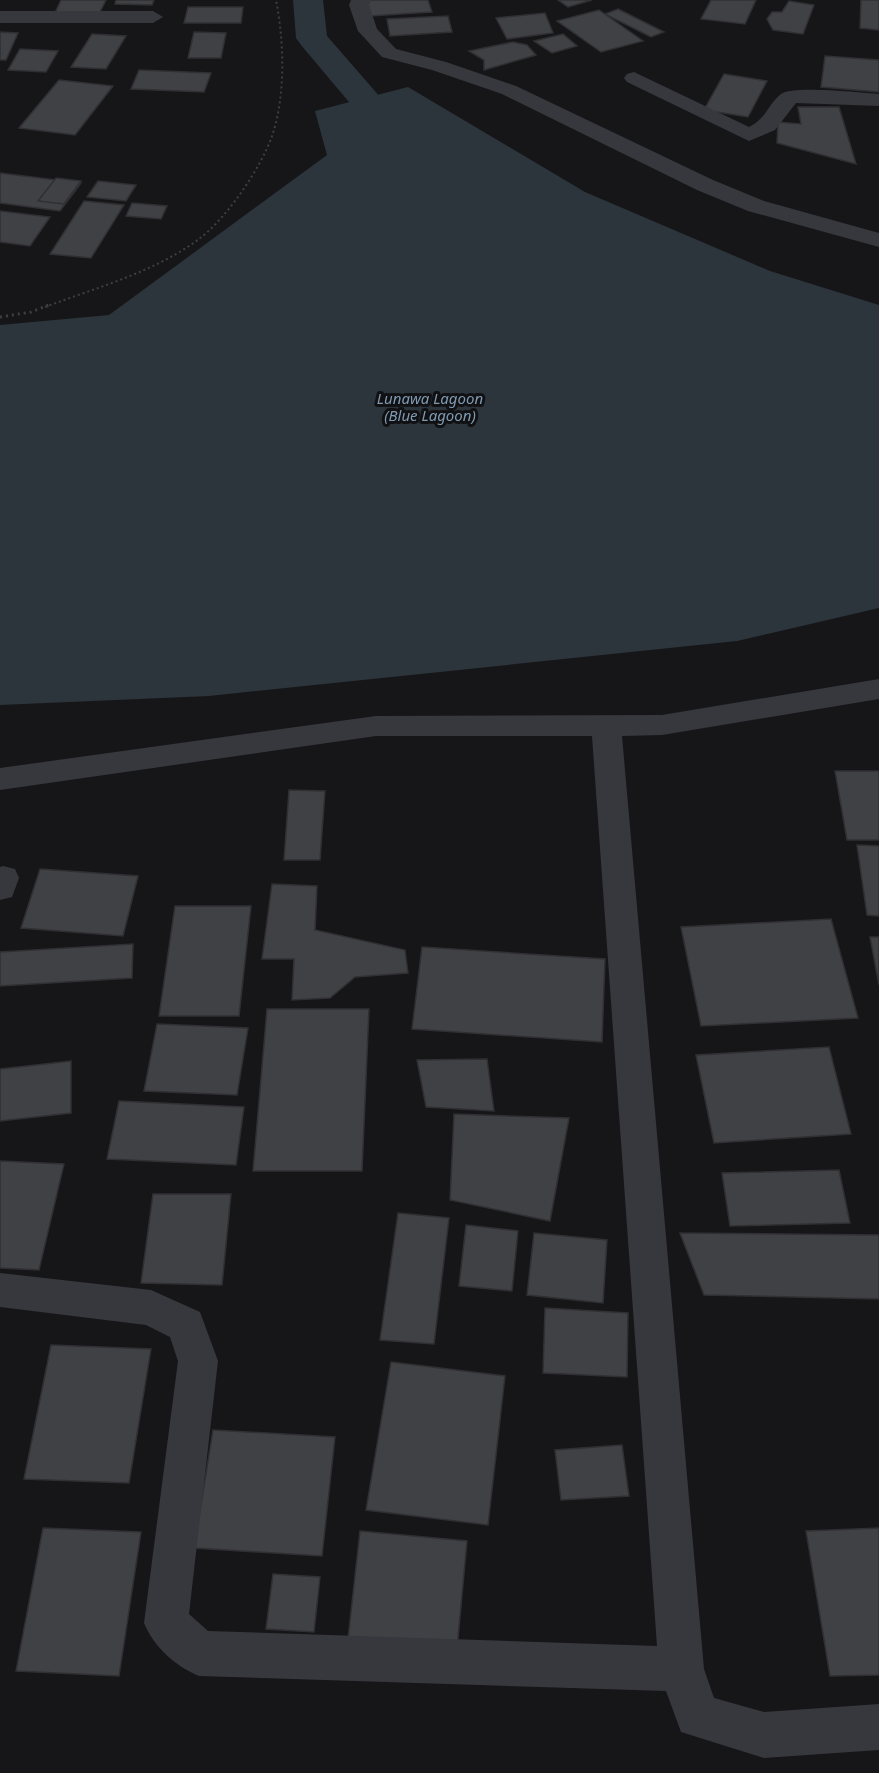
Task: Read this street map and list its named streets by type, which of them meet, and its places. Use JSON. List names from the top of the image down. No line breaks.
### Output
{"water":["Lunawa Lagoon (Blue Lagoon)"]}
